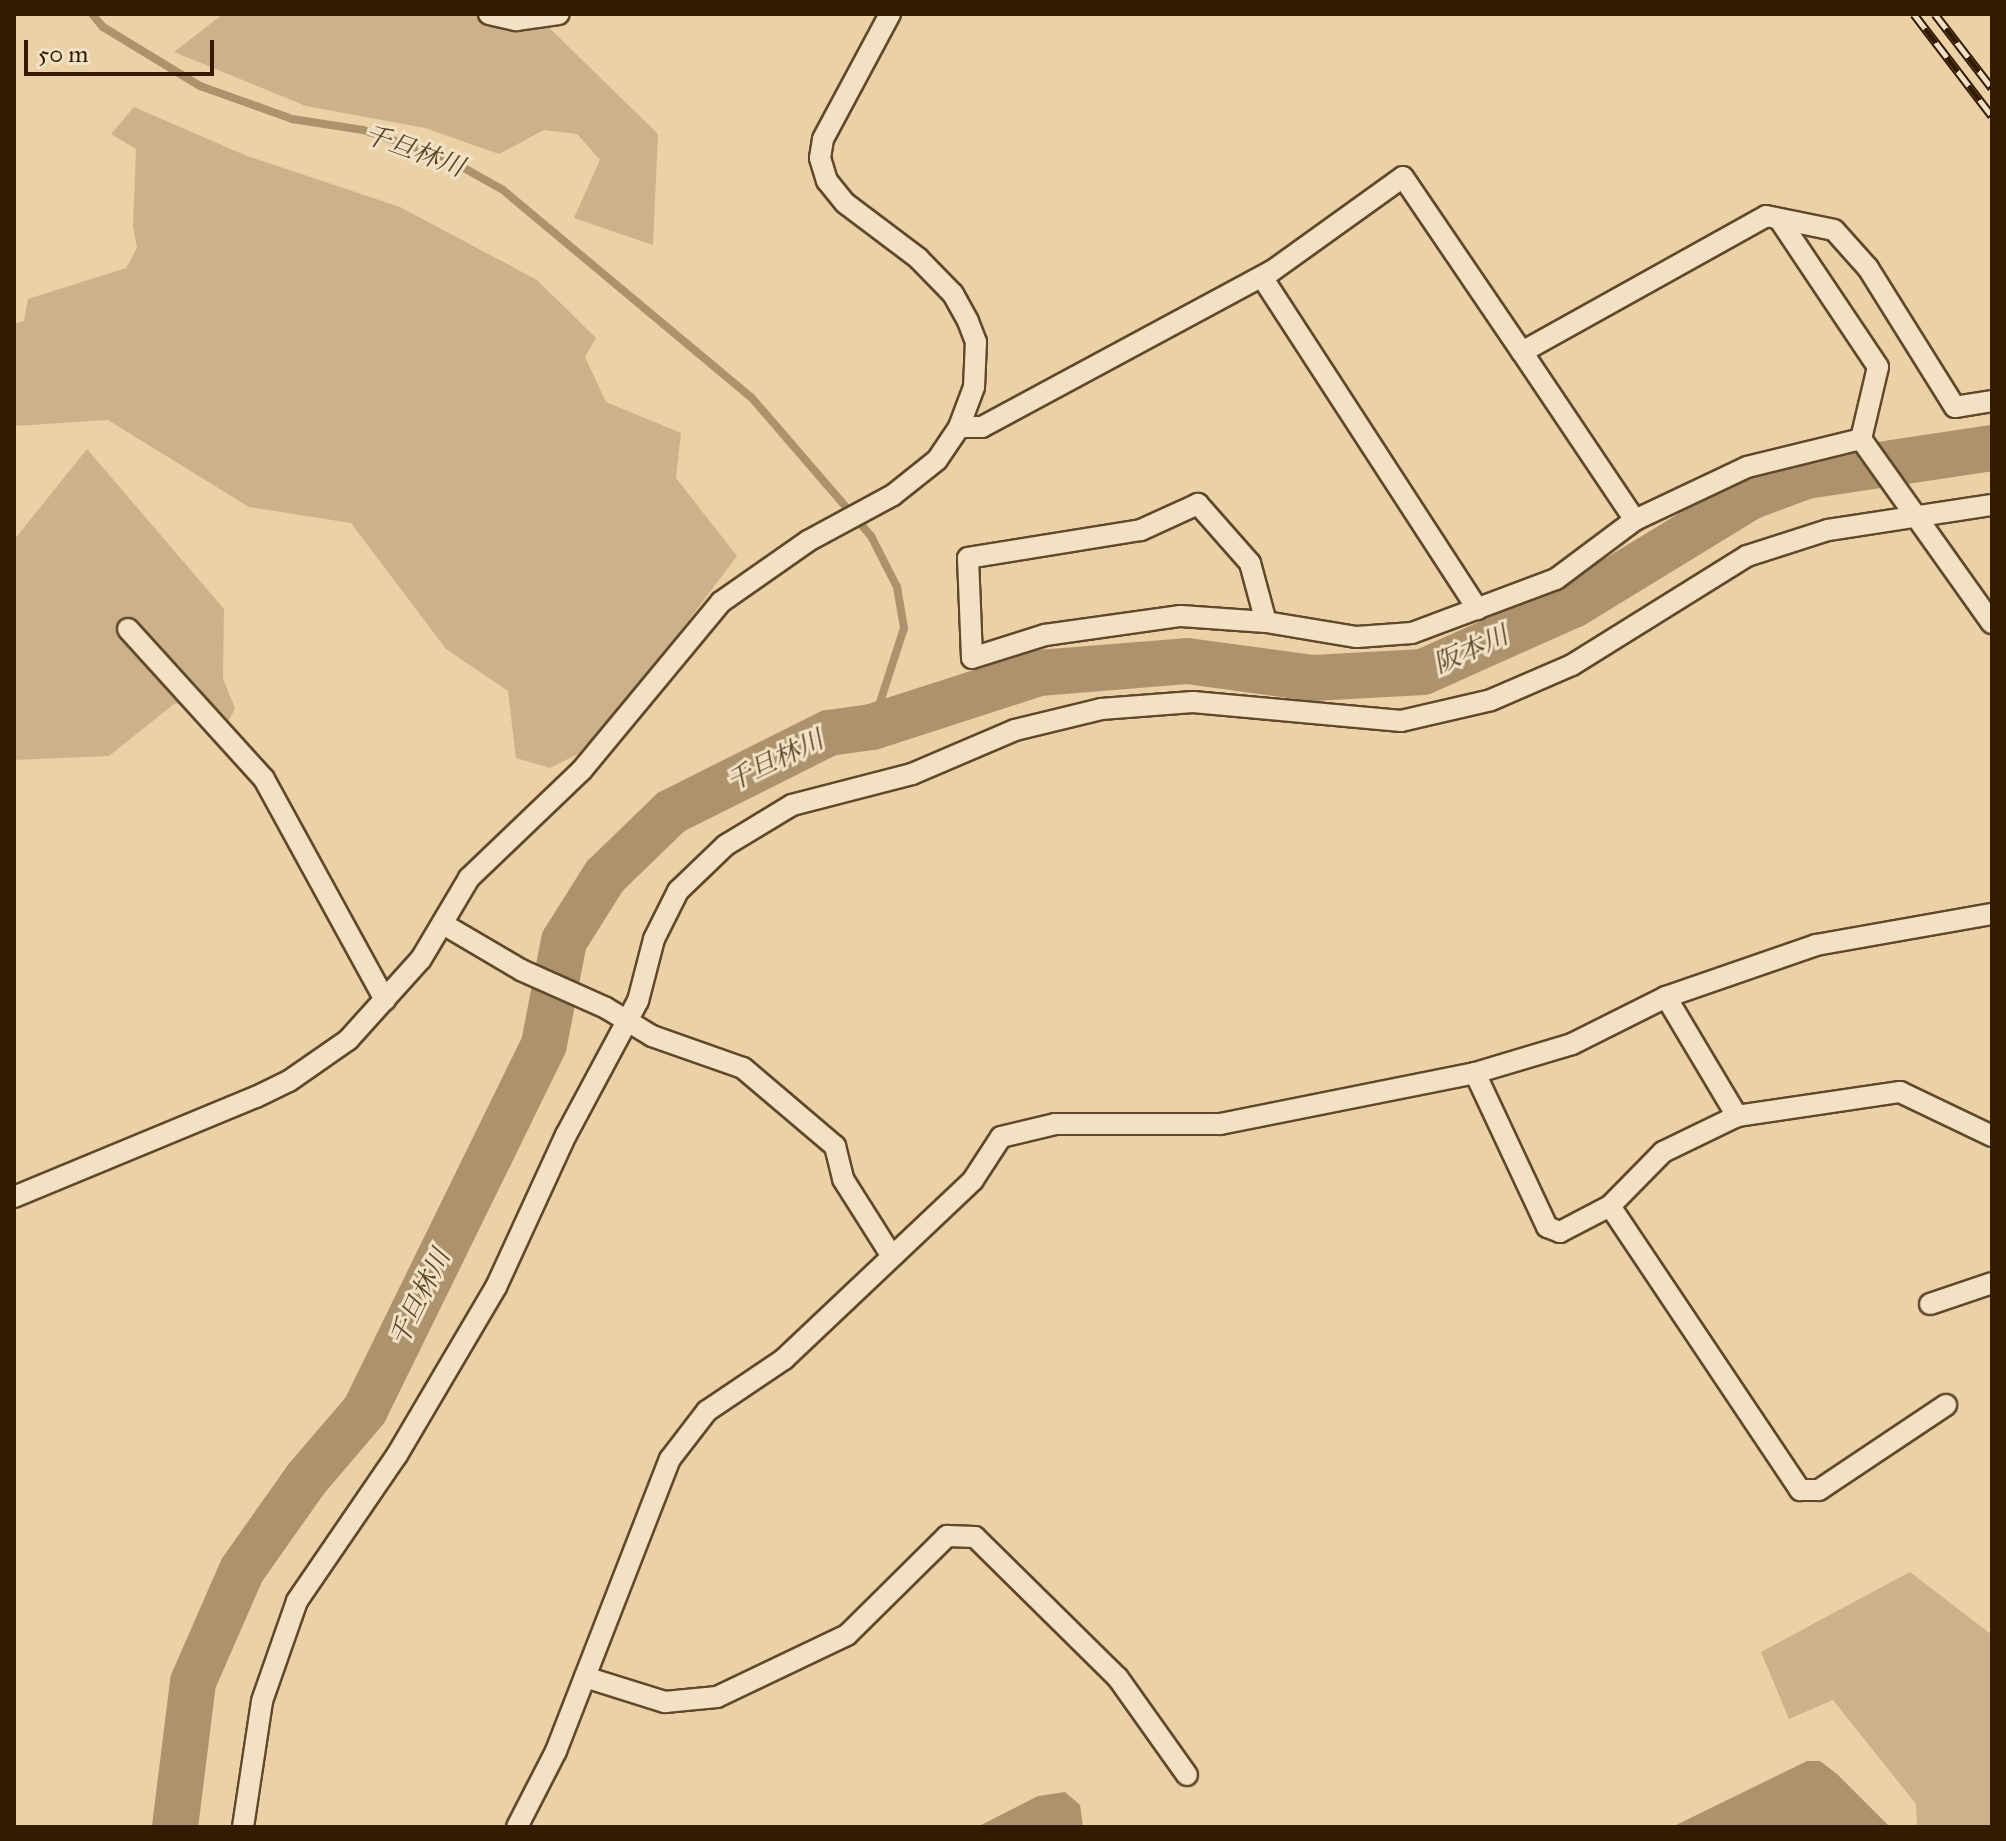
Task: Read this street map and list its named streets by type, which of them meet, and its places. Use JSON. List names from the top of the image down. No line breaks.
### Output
{"water":["千旦林川","阪本川"],"scale_bar":"50 m"}
